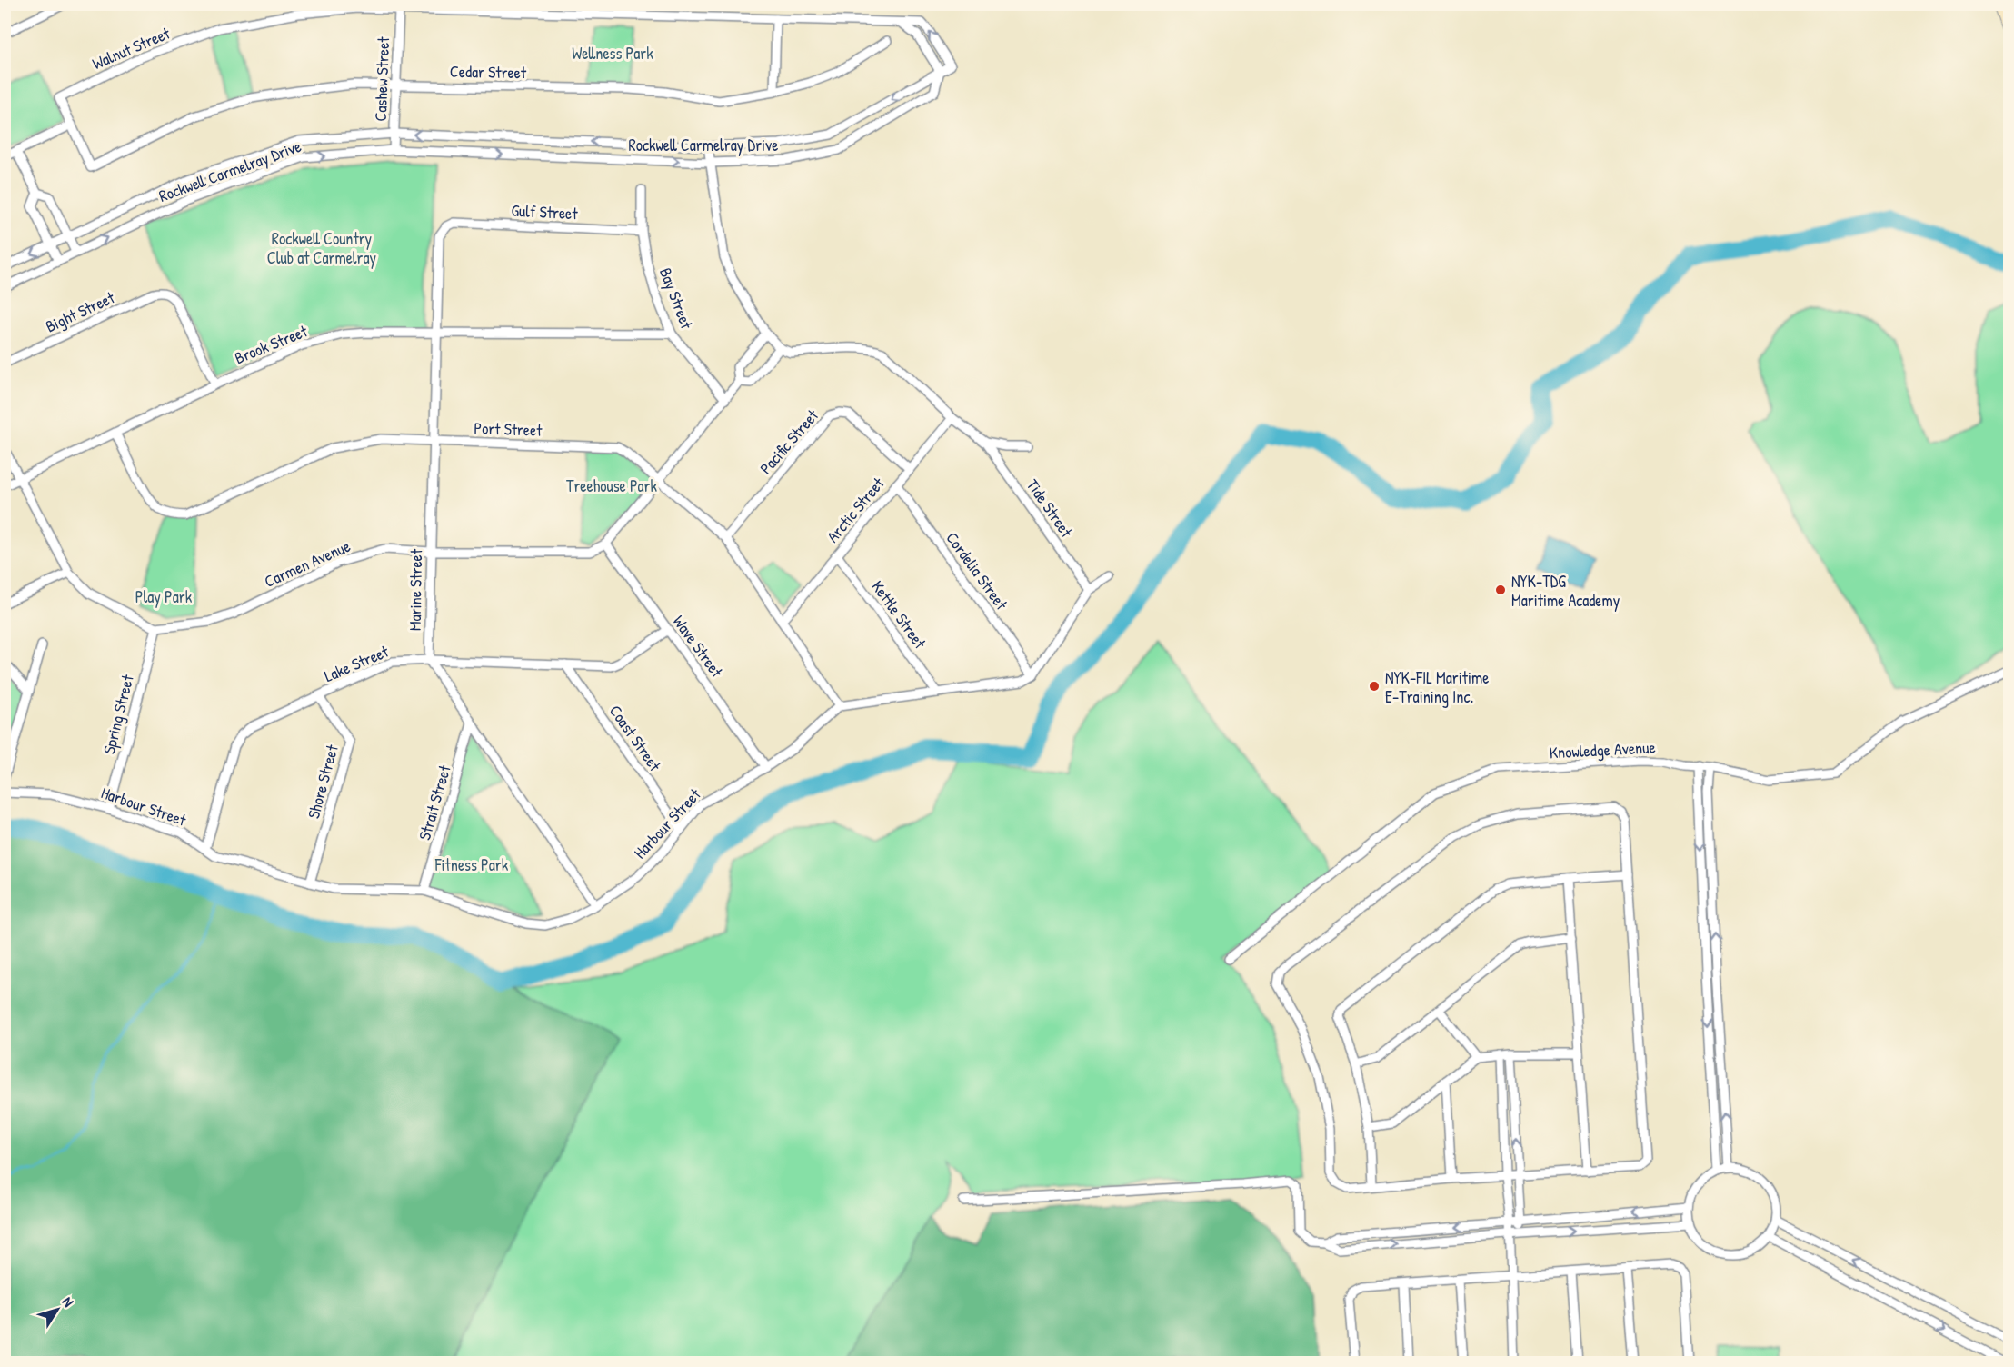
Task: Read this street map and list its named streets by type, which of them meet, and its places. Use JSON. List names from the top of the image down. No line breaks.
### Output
{"streets":{"street":["Walnut Street","Cedar Street","Cashew Street","Rockwell Carmelray Drive","Gulf Street","Bay Street","Bight Street","Brook Street","Port Street","Pacific Street","Tide Street","Arctic Street","Carmen Avenue","Cordelia Street","Marine Street","Kettle Street","Wave Street","Lake Street","Spring Street","Coast Street","Knowledge Avenue","Shore Street","Strait Street","Harbour Street"]},"crossings":[["Walnut Street","Cedar Street"],["Walnut Street","Cashew Street"],["Walnut Street","Rockwell Carmelray Drive"],["Cedar Street","Cashew Street"],["Cashew Street","Rockwell Carmelray Drive"],["Gulf Street","Bay Street"],["Gulf Street","Marine Street"],["Bay Street","Brook Street"],["Bight Street","Brook Street"],["Brook Street","Port Street"],["Brook Street","Marine Street"],["Port Street","Pacific Street"],["Port Street","Arctic Street"],["Port Street","Marine Street"],["Port Street","Harbour Street"],["Pacific Street","Arctic Street"],["Arctic Street","Cordelia Street"],["Arctic Street","Kettle Street"],["Carmen Avenue","Marine Street"],["Carmen Avenue","Wave Street"],["Carmen Avenue","Spring Street"],["Marine Street","Lake Street"],["Wave Street","Lake Street"],["Wave Street","Harbour Street"],["Lake Street","Coast Street"],["Lake Street","Shore Street"],["Lake Street","Harbour Street"],["Spring Street","Harbour Street"],["Coast Street","Harbour Street"],["Shore Street","Harbour Street"],["Strait Street","Harbour Street"]],"parks":["Wellness Park","Rockwell Country Club at Carmelray","Treehouse Park","Play Park","Fitness Park"],"places":["NYK-TDG Maritime Academy","NYK-FIL Maritime E-Training Inc."],"north":"top right"}
